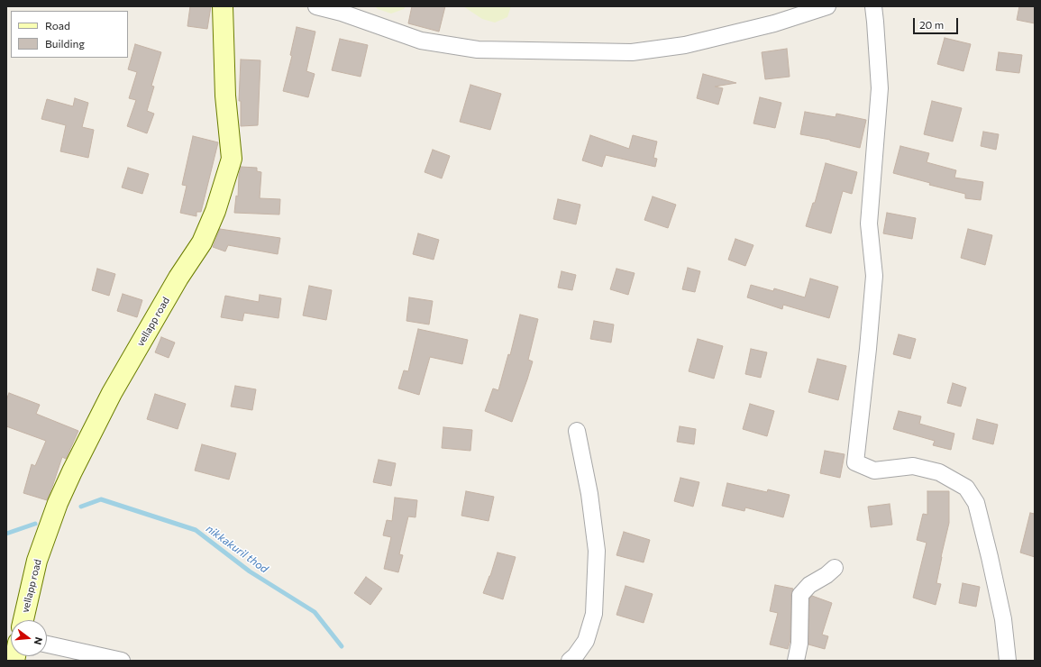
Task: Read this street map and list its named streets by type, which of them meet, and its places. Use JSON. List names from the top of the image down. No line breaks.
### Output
{"streets":{"main road":["vellapp road"]},"water":["nikkakuril thod"],"legend":["Road","Building"],"scale_bar":"20 m","north":"right"}
